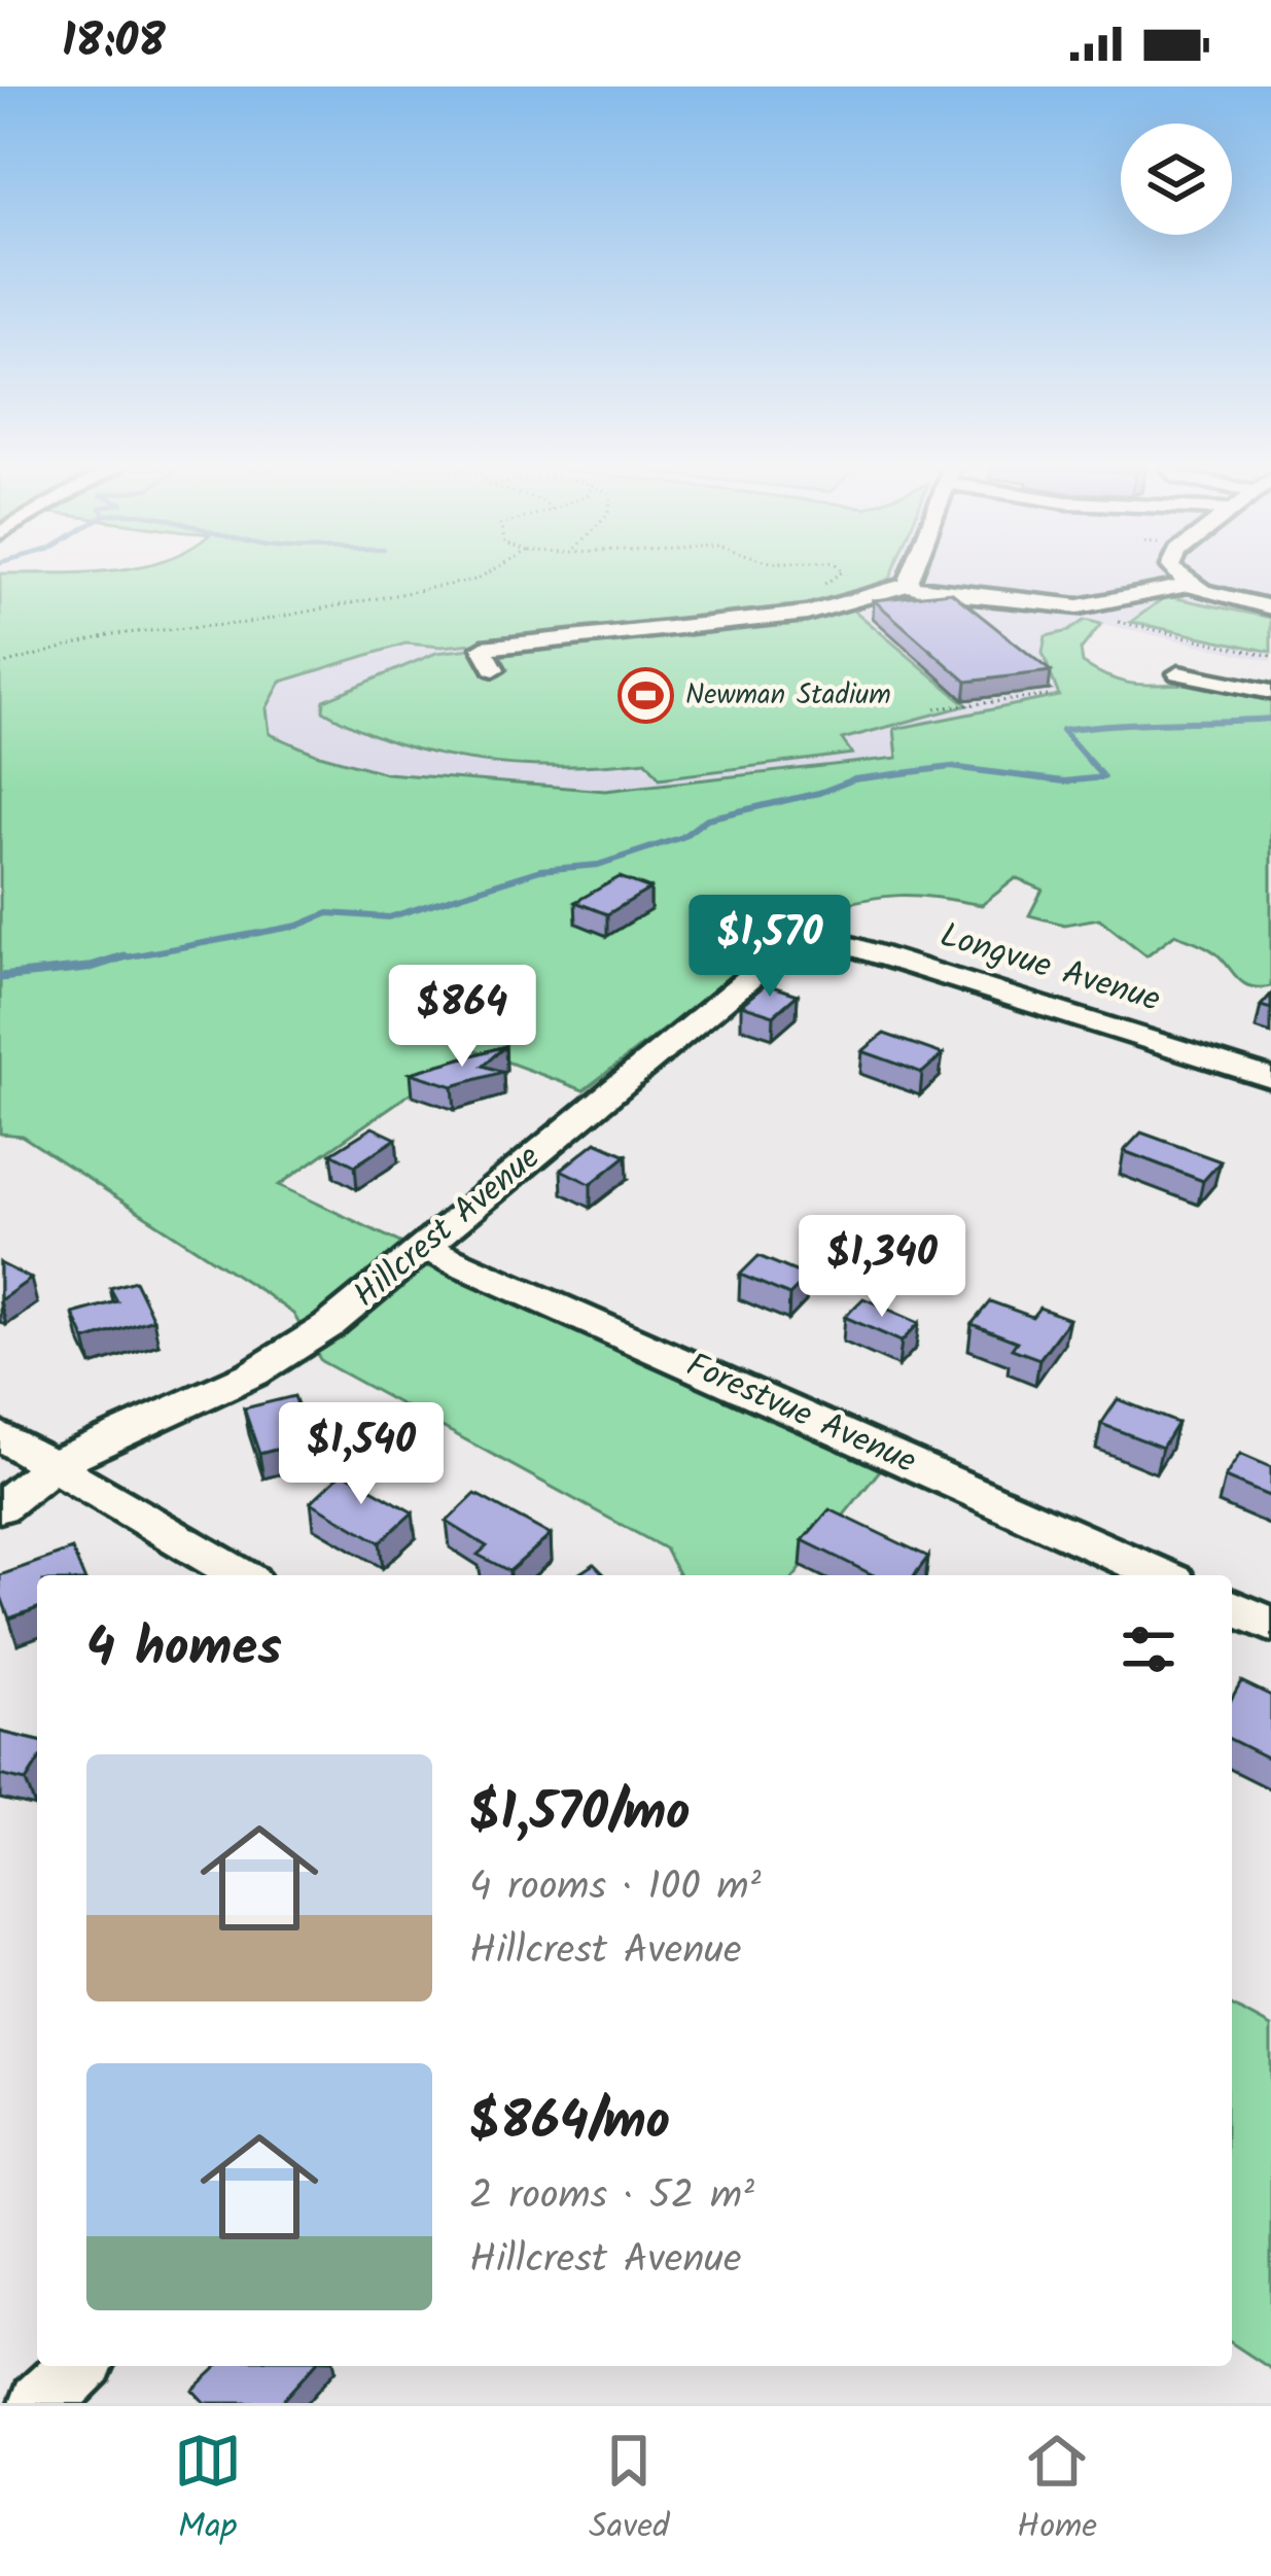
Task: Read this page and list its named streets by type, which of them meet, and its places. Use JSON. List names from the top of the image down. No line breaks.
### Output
{"streets":{"street":["Longvue Avenue","Hillcrest Avenue","Forestvue Avenue"]},"crossings":[["Longvue Avenue","Hillcrest Avenue"],["Hillcrest Avenue","Forestvue Avenue"]],"places":{"sports":["Newman Stadium"]},"page":{"status":"18:08","price":["$1,570","$864","$1,340","$1,540"],"heading":"4 homes","list":[{"name":"$1,570/mo","note":"4 rooms · 100 m² · Hillcrest Avenue"},{"name":"$864/mo","note":"2 rooms · 52 m² · Hillcrest Avenue"}],"tabs":["Map","Saved","Home"]}}
